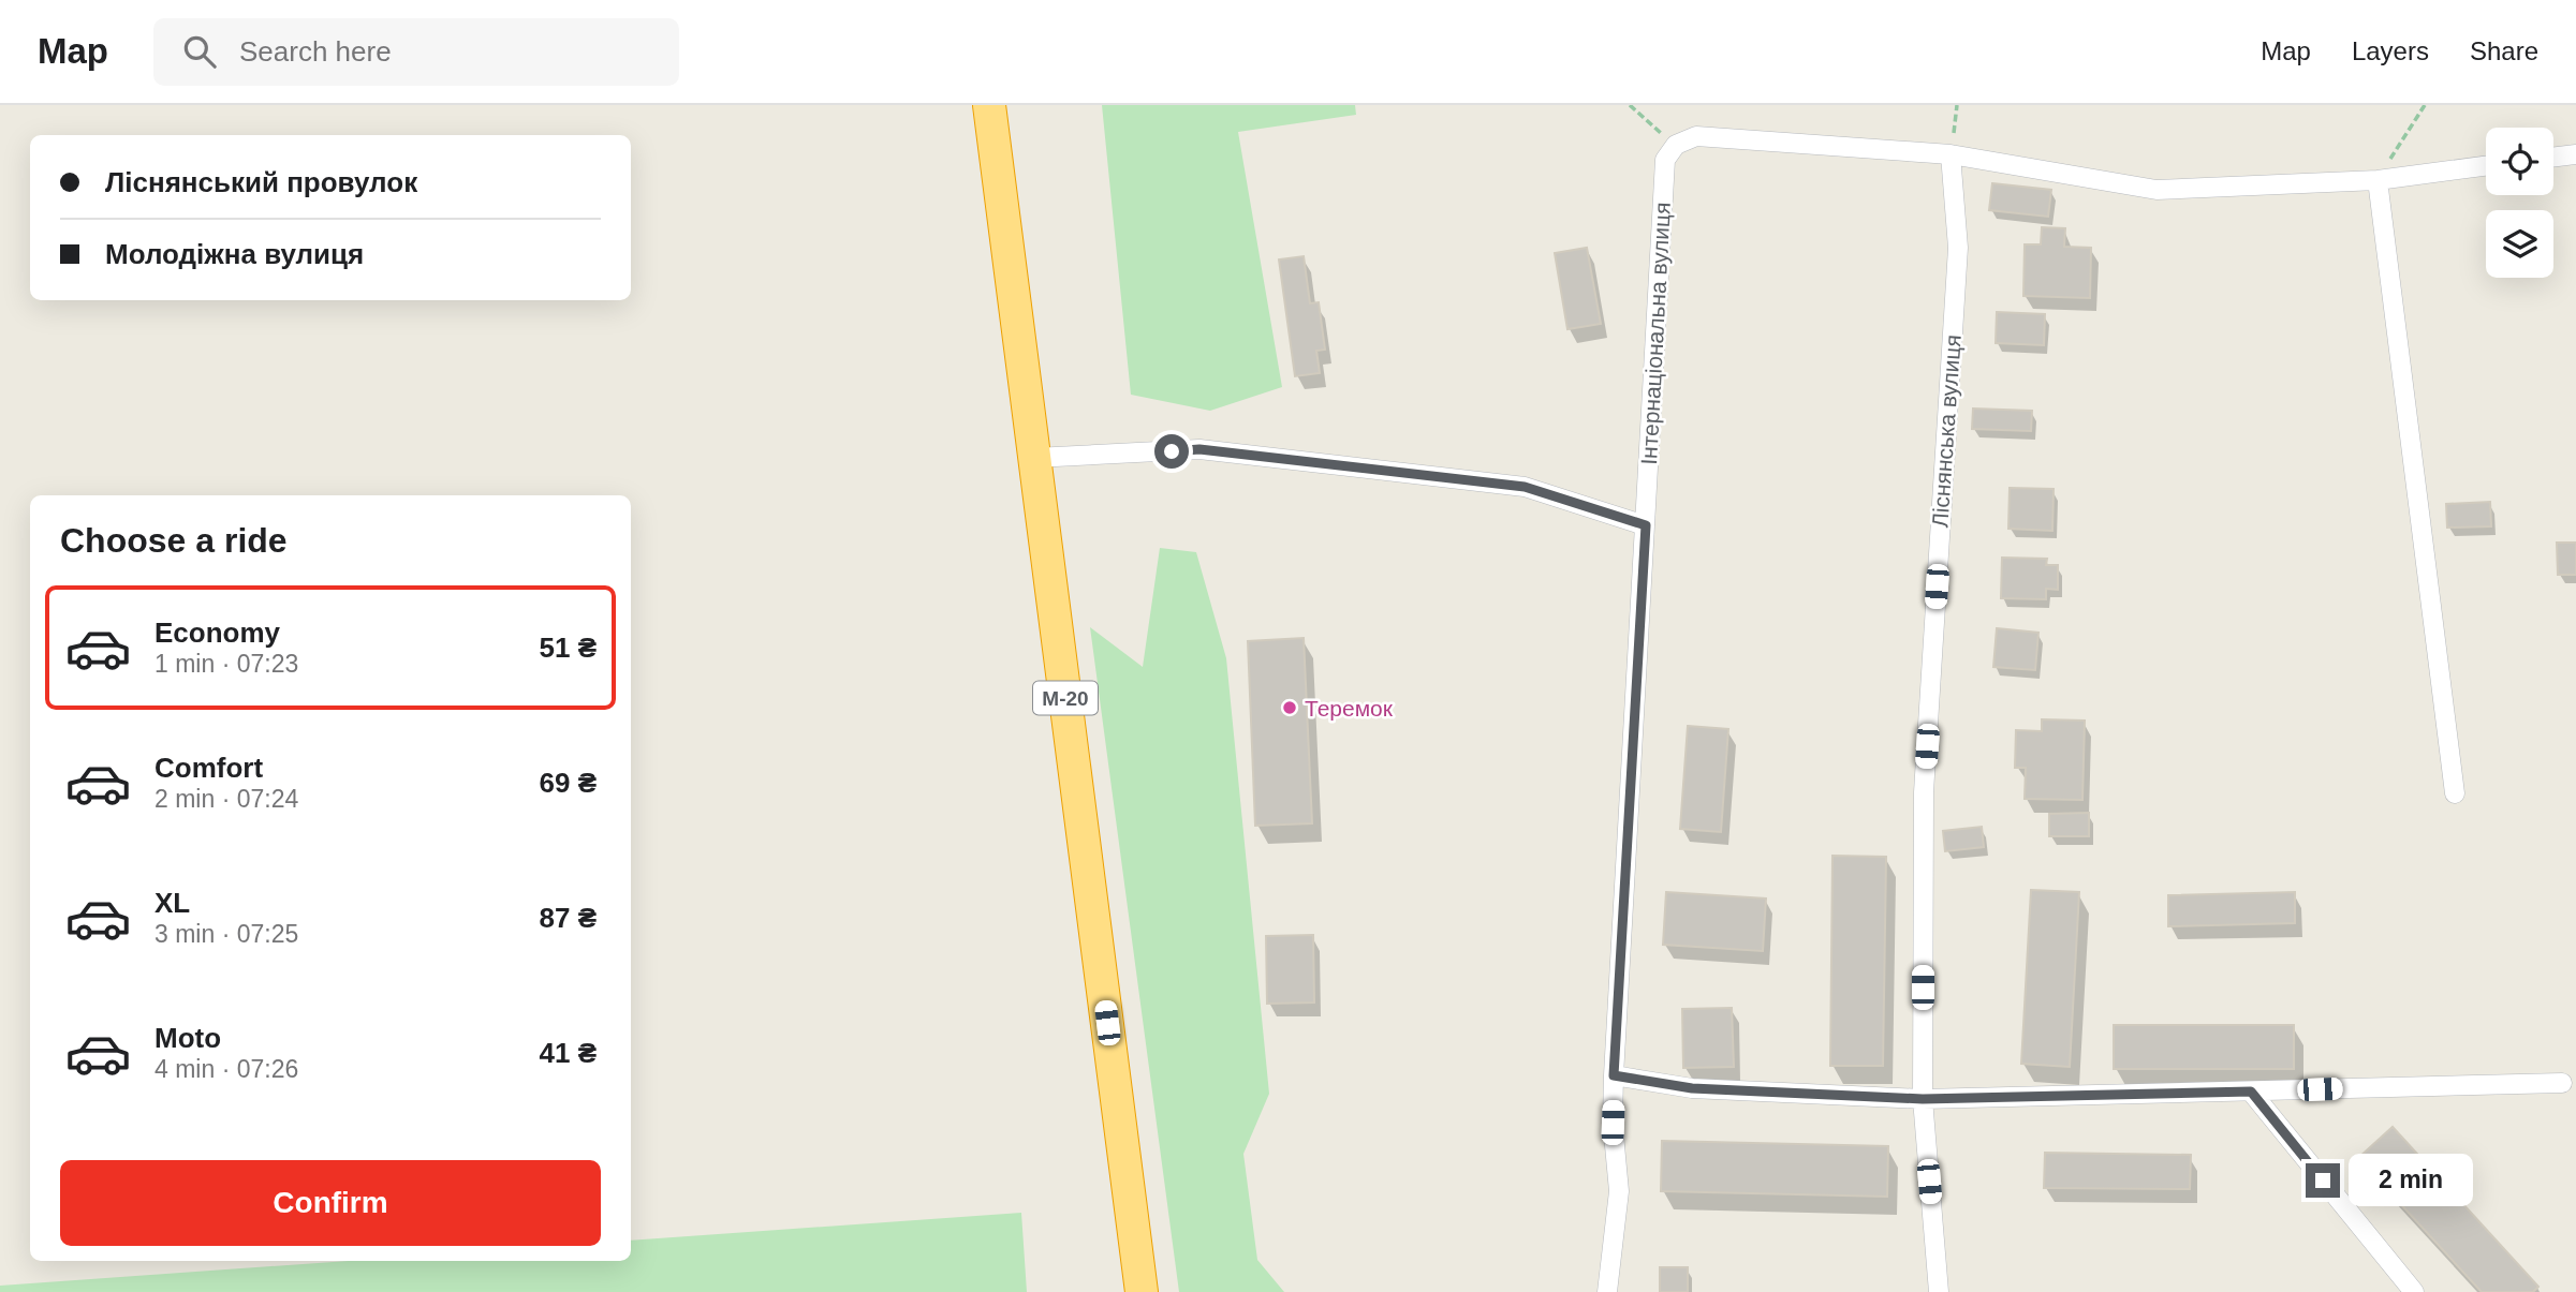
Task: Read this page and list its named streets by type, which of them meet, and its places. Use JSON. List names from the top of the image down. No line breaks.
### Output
{"streets":{"highway":["М-20"],"street":["Інтернаціональна вулиця","Ліснянська вулиця"]},"places":["Теремок"],"page":{"header":"Map","search":"Search here","nav":["Map","Layers","Share"],"banner":["Ліснянський провулок","Молодіжна вулиця"],"heading":"Choose a ride","list":[{"name":"Economy","note":"1 min · 07:23","value":"51 ₴"},{"name":"Comfort","note":"2 min · 07:24","value":"69 ₴"},{"name":"XL","note":"3 min · 07:25","value":"87 ₴"},{"name":"Moto","note":"4 min · 07:26","value":"41 ₴"}],"buttons":"Confirm","bubble":"2 min"}}
